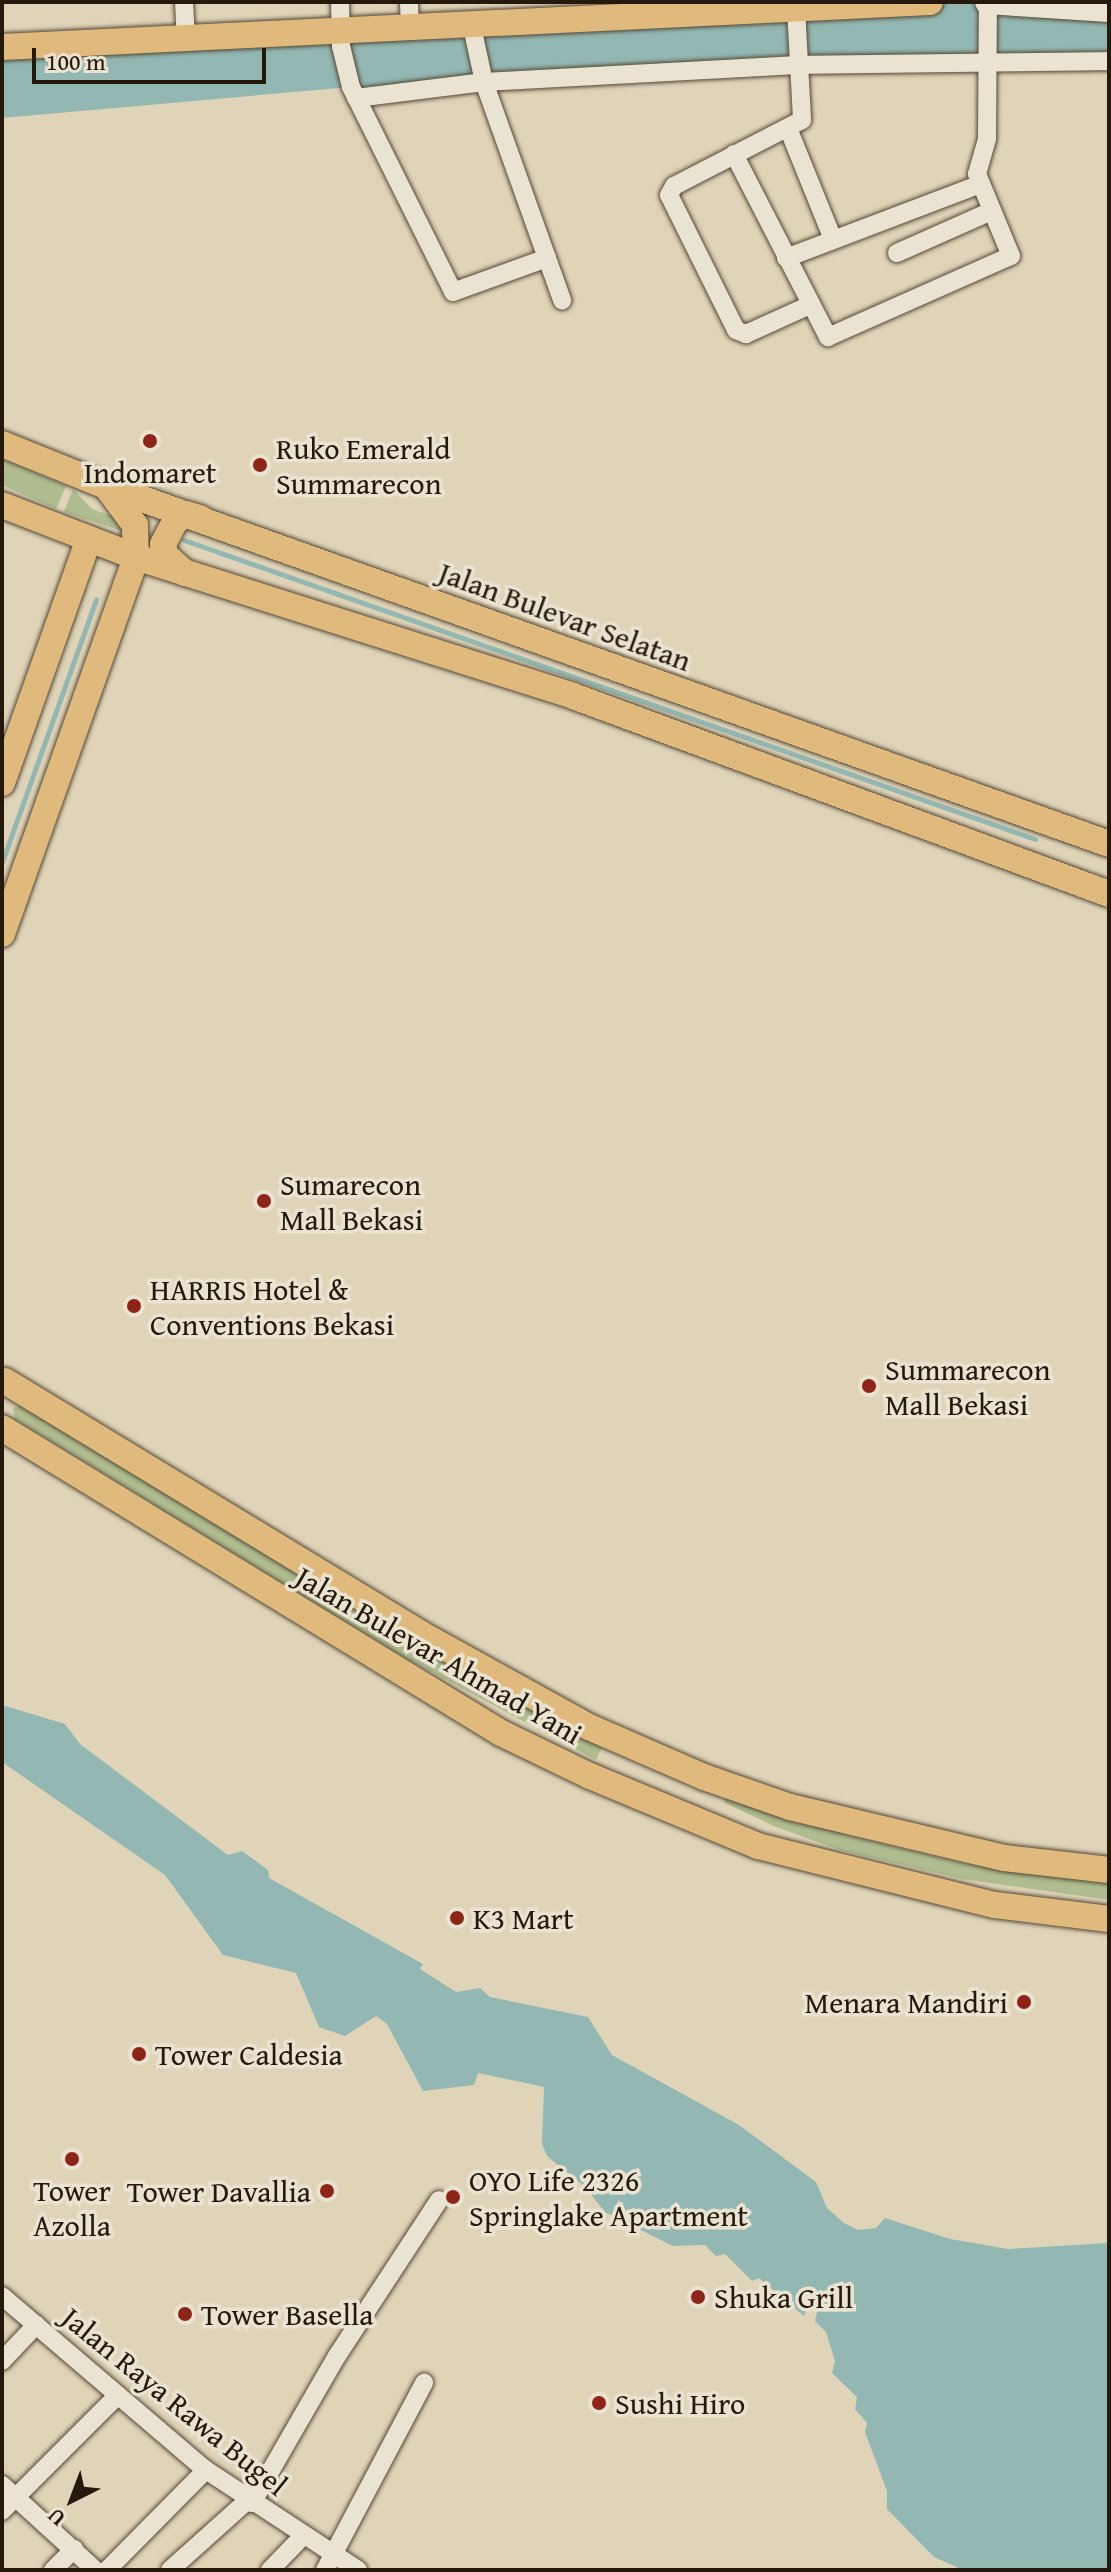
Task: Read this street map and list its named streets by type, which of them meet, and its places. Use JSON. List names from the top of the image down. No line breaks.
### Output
{"streets":{"main road":["Jalan Bulevar Selatan","Jalan Bulevar Ahmad Yani"],"street":["Jalan Raya Rawa Bugel"]},"places":["Indomaret","Ruko Emerald Summarecon","Sumarecon Mall Bekasi","HARRIS Hotel & Conventions Bekasi","Summarecon Mall Bekasi","K3 Mart","Menara Mandiri","Tower Caldesia","Tower Azolla","Tower Davallia","OYO Life 2326 Springlake Apartment","Shuka Grill","Tower Basella","Sushi Hiro"],"scale_bar":"100 m","north":"bottom left"}
